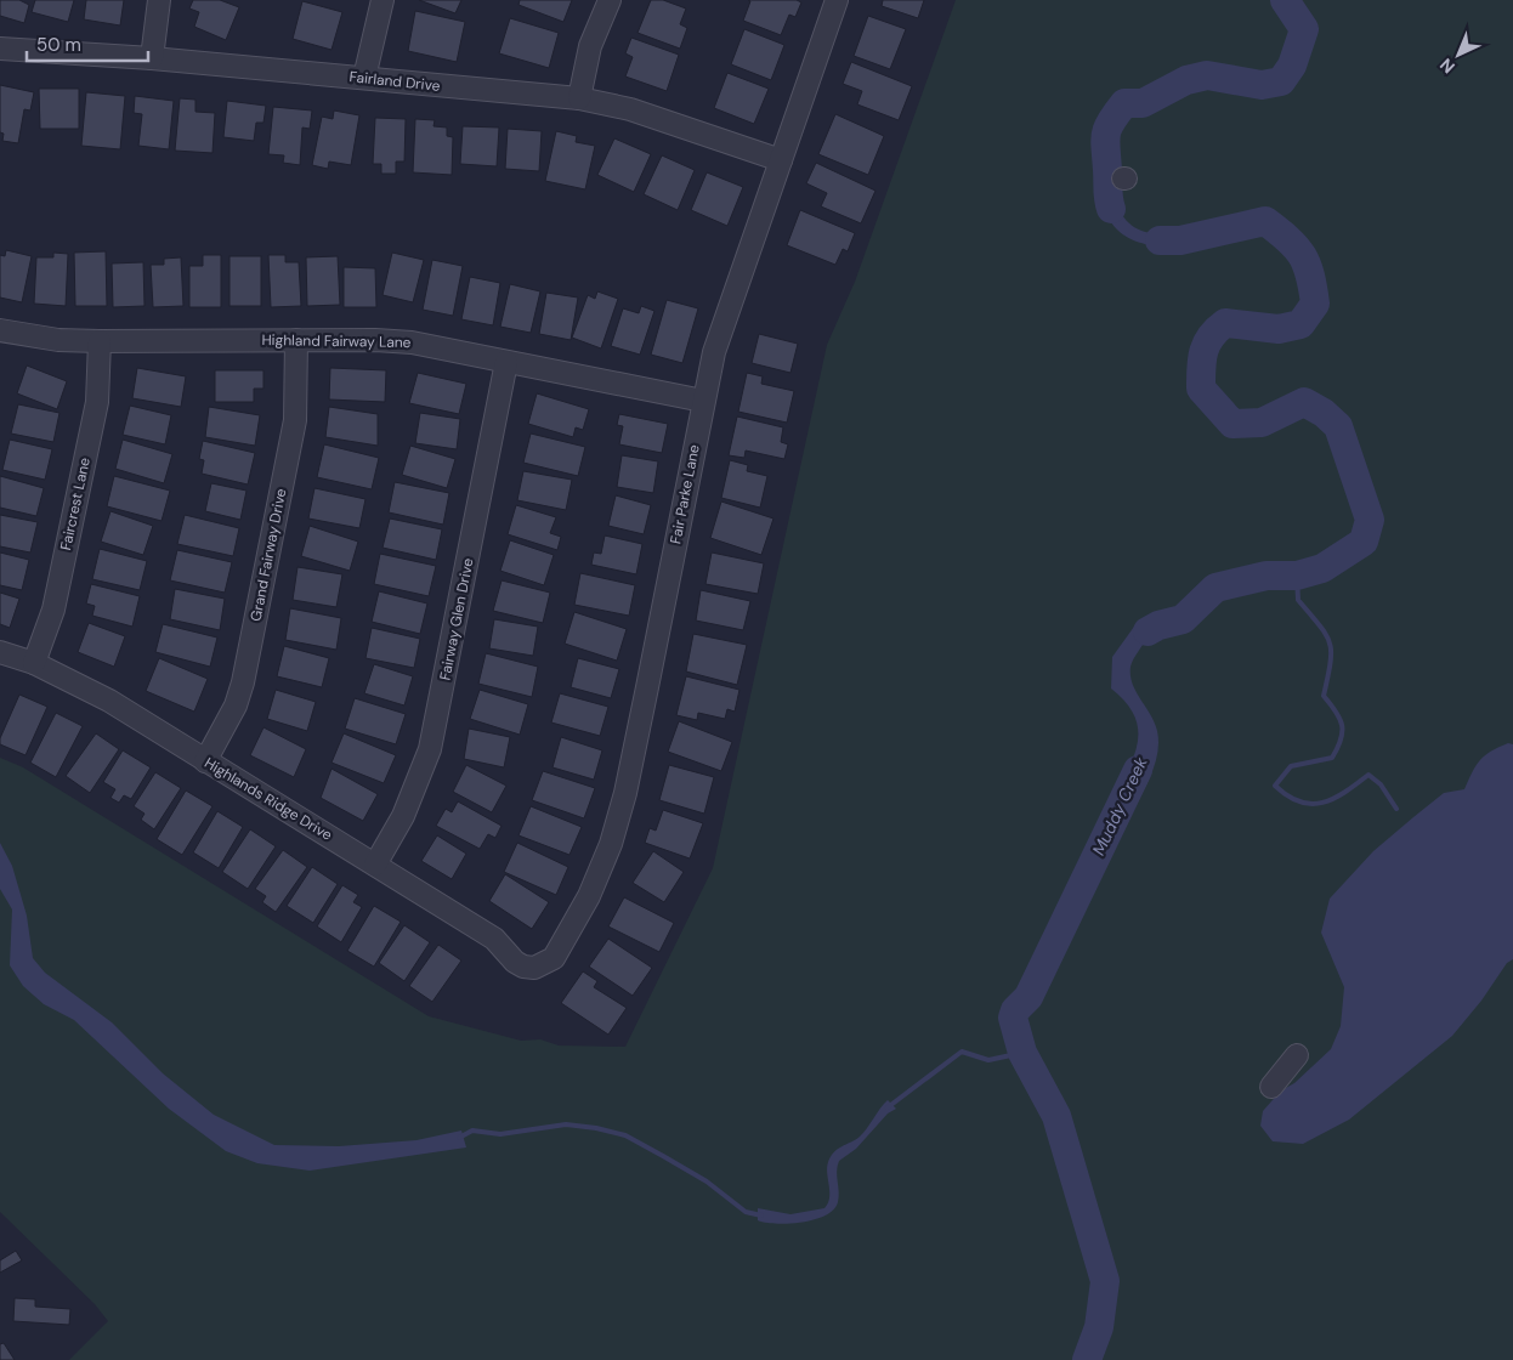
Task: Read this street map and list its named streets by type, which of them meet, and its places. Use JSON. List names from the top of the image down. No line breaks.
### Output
{"streets":{"street":["Fairland Drive","Highland Fairway Lane","Fair Parke Lane","Faircrest Lane","Grand Fairway Drive","Fairway Glen Drive","Highlands Ridge Drive"]},"crossings":[["Fairland Drive","Fair Parke Lane"],["Highland Fairway Lane","Fair Parke Lane"],["Highland Fairway Lane","Faircrest Lane"],["Highland Fairway Lane","Grand Fairway Drive"],["Highland Fairway Lane","Fairway Glen Drive"],["Fair Parke Lane","Highlands Ridge Drive"],["Faircrest Lane","Highlands Ridge Drive"],["Grand Fairway Drive","Highlands Ridge Drive"],["Fairway Glen Drive","Highlands Ridge Drive"]],"water":["Muddy Creek"],"scale_bar":"50 m","north":"bottom left"}
